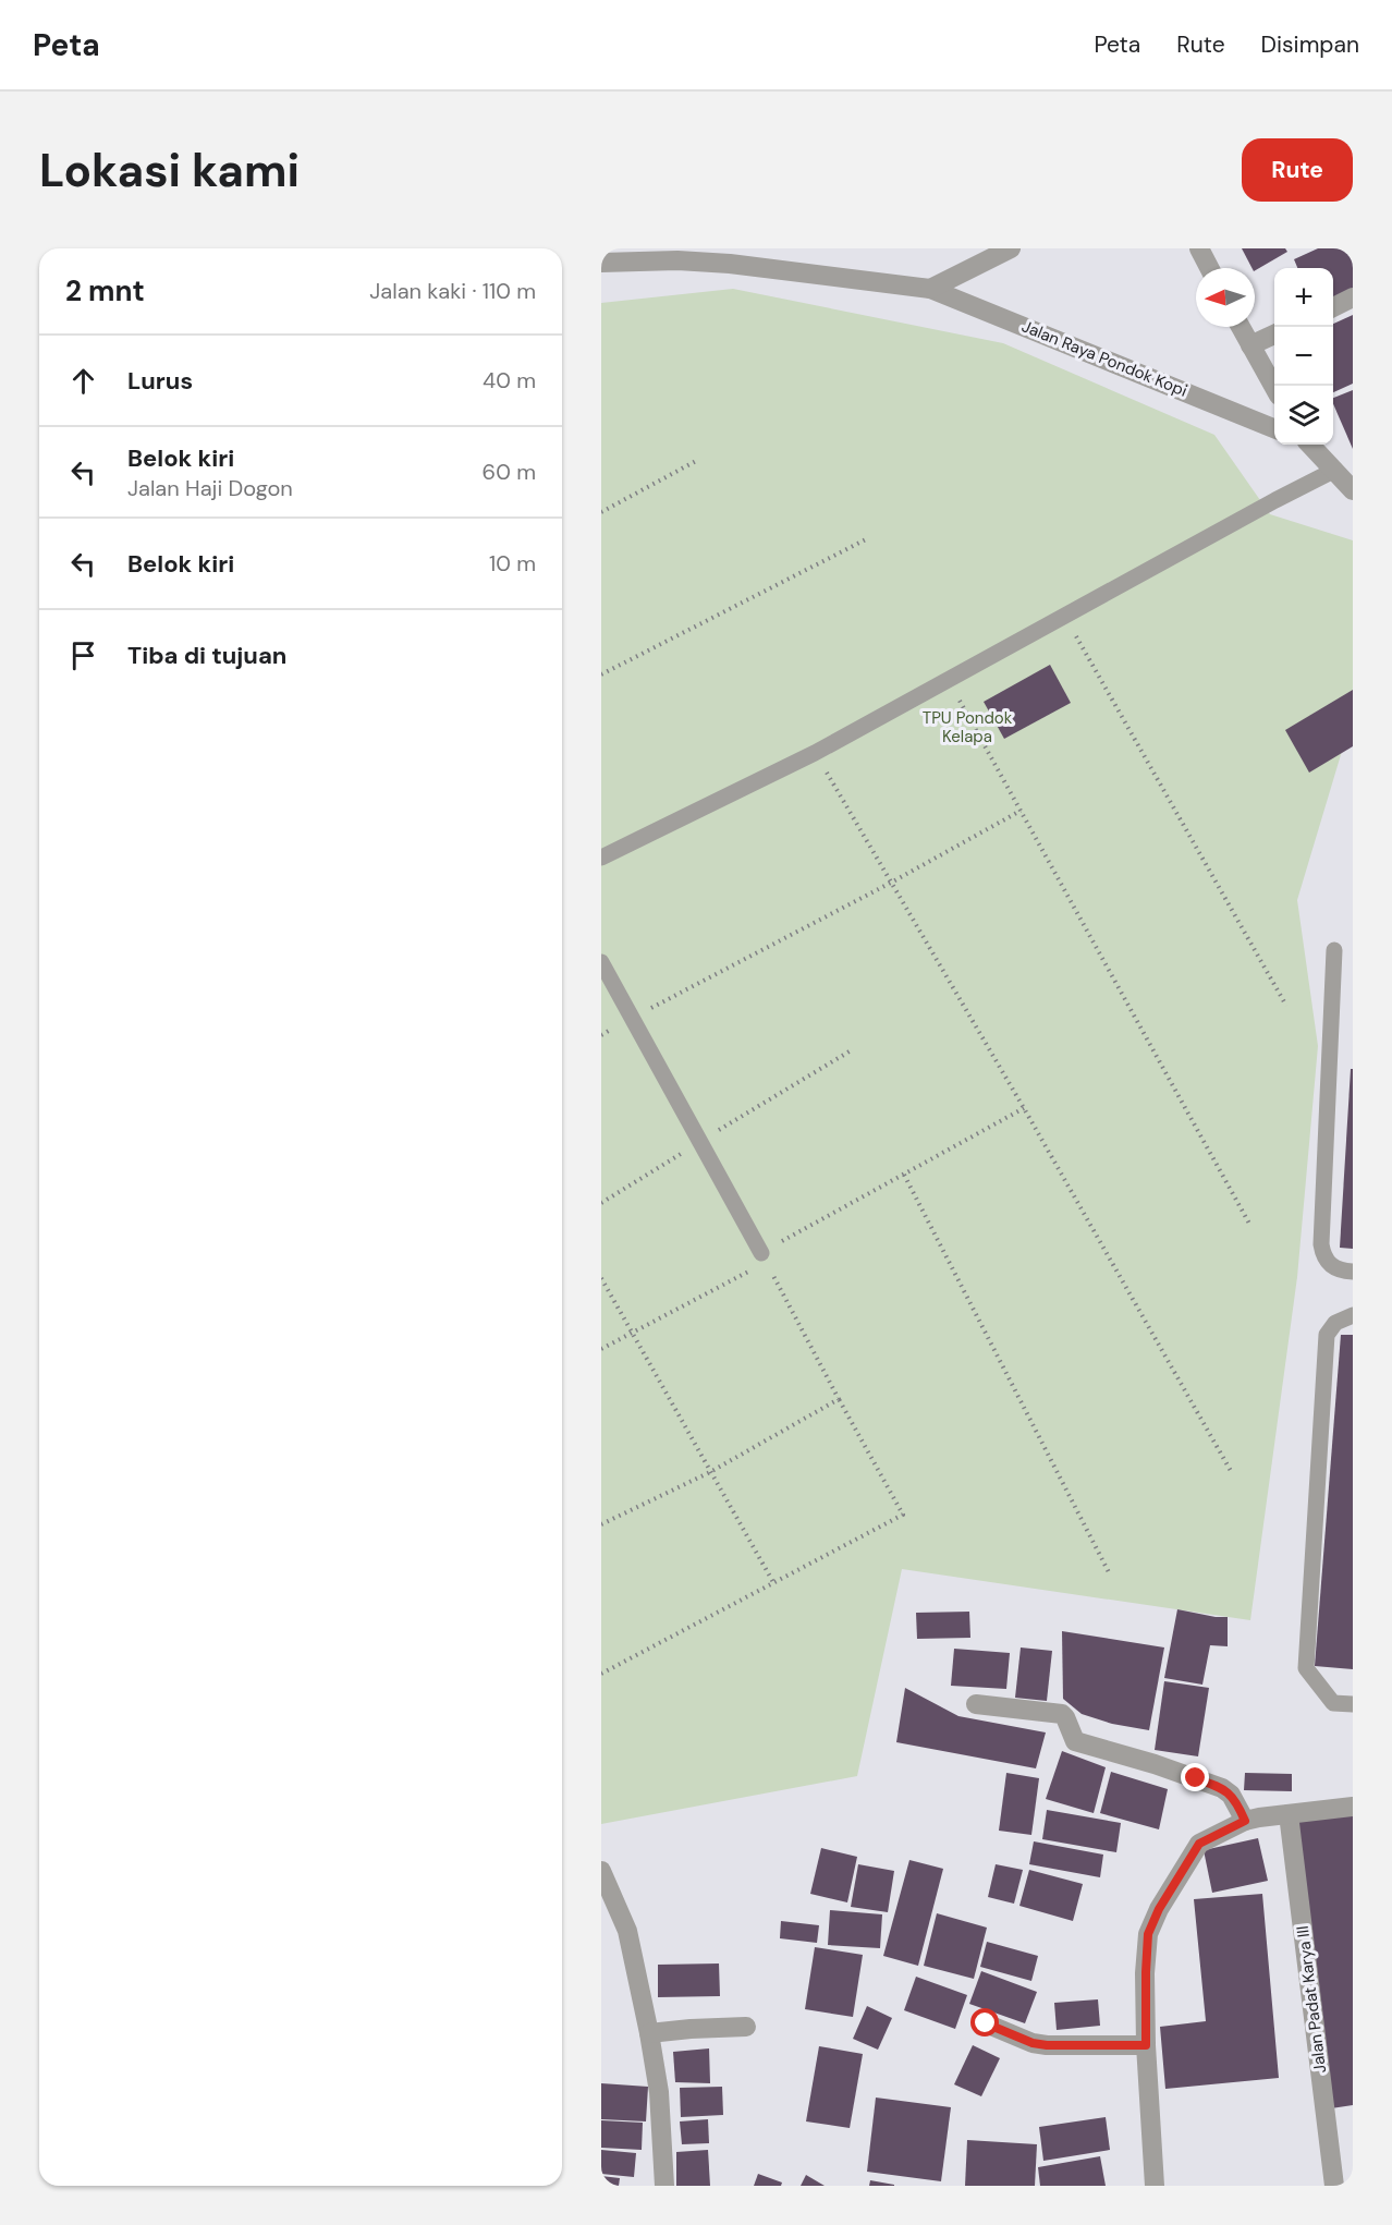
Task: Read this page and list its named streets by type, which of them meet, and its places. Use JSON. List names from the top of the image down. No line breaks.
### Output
{"streets":{"street":["Jalan Raya Pondok Kopi","Jalan Padat Karya III"]},"parks":["TPU Pondok Kelapa"],"north":"left","page":{"header":"Peta","nav":["Peta","Rute","Disimpan"],"buttons":"Rute","title":"Lokasi kami","heading":["2 mnt","Jalan kaki · 110 m"],"map_buttons":["+","−"],"list":[["Lurus","40 m"],["Belok kiri","Jalan Haji Dogon","60 m"],["Belok kiri","10 m"],"Tiba di tujuan"]}}
